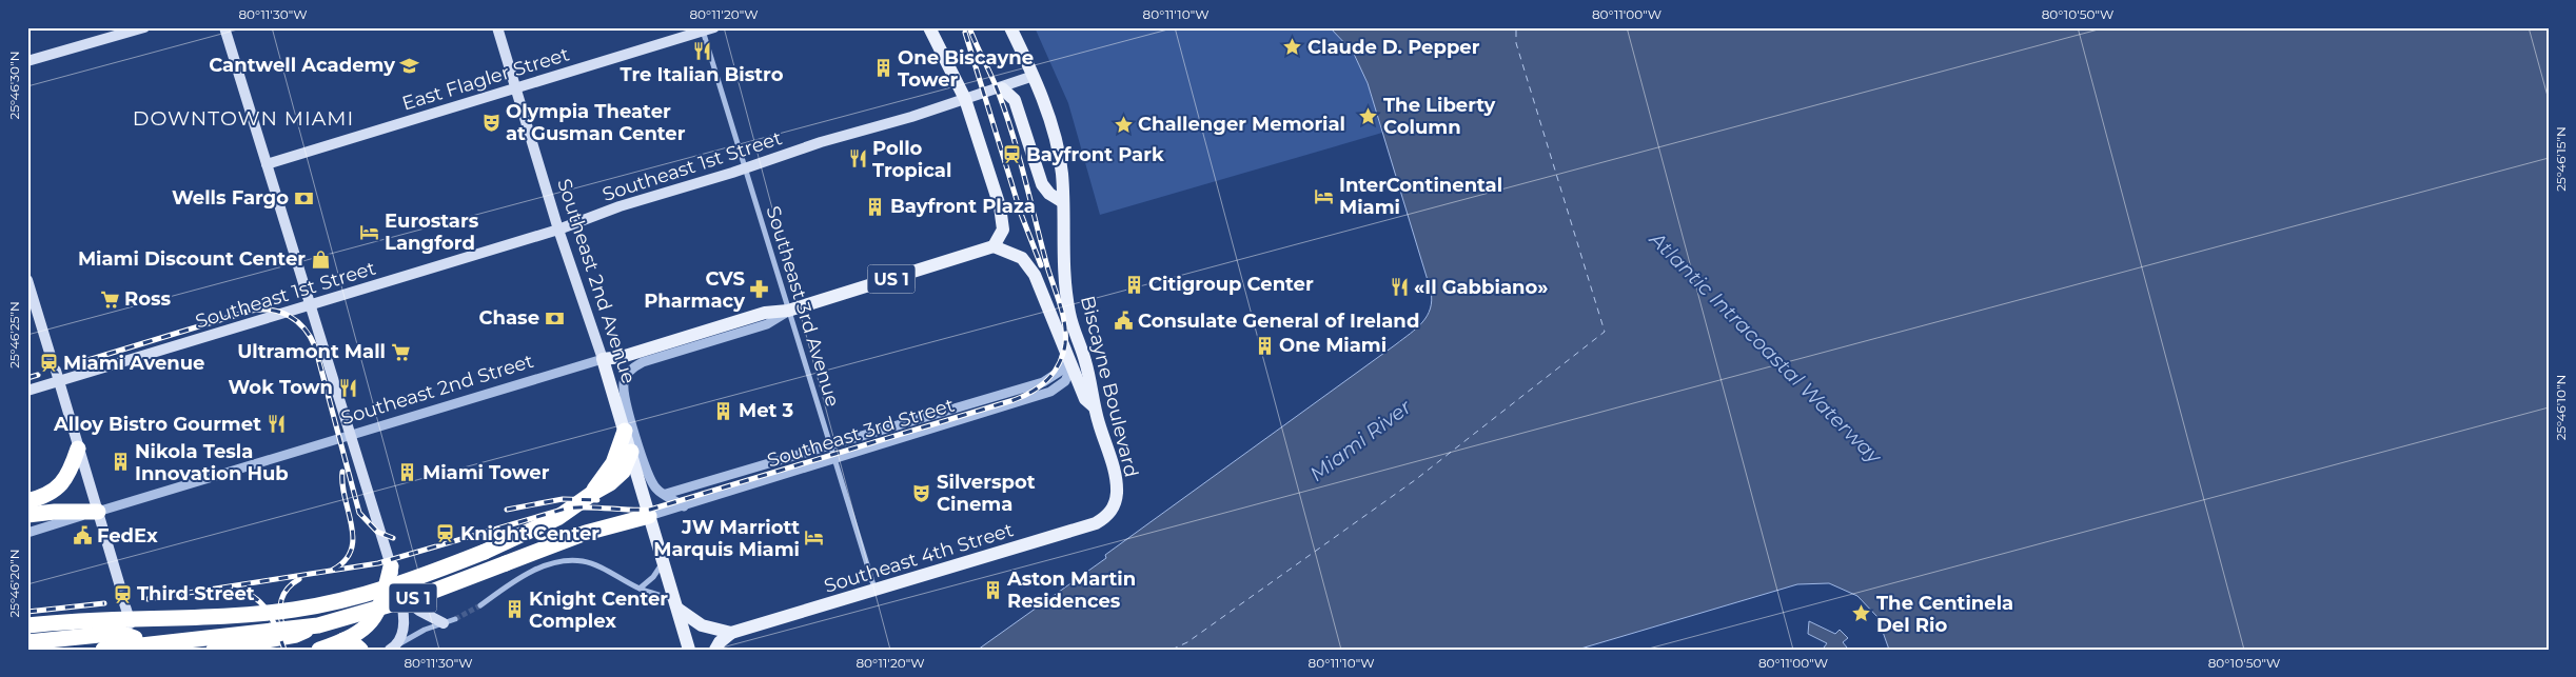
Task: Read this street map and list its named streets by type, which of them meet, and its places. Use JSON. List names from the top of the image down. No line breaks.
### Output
{"streets":{"highway":["US 1"],"main road":["East Flagler Street","Southeast 1st Street","Southeast 2nd Avenue","Biscayne Boulevard","Southeast 2nd Street","Southeast 4th Street"],"street":["Southeast 3rd Avenue","Southeast 3rd Street"]},"crossings":[["East Flagler Street","Southeast 2nd Avenue"],["East Flagler Street","Southeast 3rd Avenue"],["Southeast 1st Street","Southeast 2nd Avenue"],["Southeast 1st Street","Southeast 3rd Avenue"],["Southeast 1st Street","Biscayne Boulevard"],["US 1","Southeast 2nd Avenue"],["US 1","Southeast 3rd Street"],["Southeast 2nd Avenue","Southeast 2nd Street"],["Southeast 2nd Avenue","Southeast 3rd Street"],["Southeast 3rd Avenue","Southeast 2nd Street"],["Southeast 3rd Avenue","Southeast 3rd Street"],["Southeast 3rd Avenue","Southeast 4th Street"],["Biscayne Boulevard","Southeast 4th Street"]],"districts":["DOWNTOWN MIAMI"],"water":["Atlantic Intracoastal Waterway","Miami River"],"places":{"place":["Claude D. Pepper","The Liberty Column","Challenger Memorial","The Centinela Del Rio"],"restaurant":["Tre Italian Bistro","Pollo Tropical","«Il Gabbiano»","Wok Town","Alloy Bistro Gourmet"],"school or university":["Cantwell Academy"],"building":["One Biscayne Tower","Bayfront Plaza","Citigroup Center","One Miami","Met 3","Nikola Tesla Innovation Hub","Miami Tower","Aston Martin Residences","Knight Center Complex"],"theatre":["Olympia Theater at Gusman Center","Silverspot Cinema"],"station":["Bayfront Park","Miami Avenue","Knight Center","Third Street"],"hotel":["InterContinental Miami","Eurostars Langford","JW Marriott Marquis Miami"],"bank":["Wells Fargo","Chase"],"shop":["Miami Discount Center"],"pharmacy":["CVS Pharmacy"],"supermarket":["Ross","Ultramont Mall"],"public building":["Consulate General of Ireland","FedEx"]},"coordinates":["80°11'30\"W","80°11'20\"W","80°11'10\"W","80°11'00\"W","80°10'50\"W","25°46'30\"N","25°46'15\"N","25°46'25\"N","25°46'10\"N","25°46'20\"N"]}
